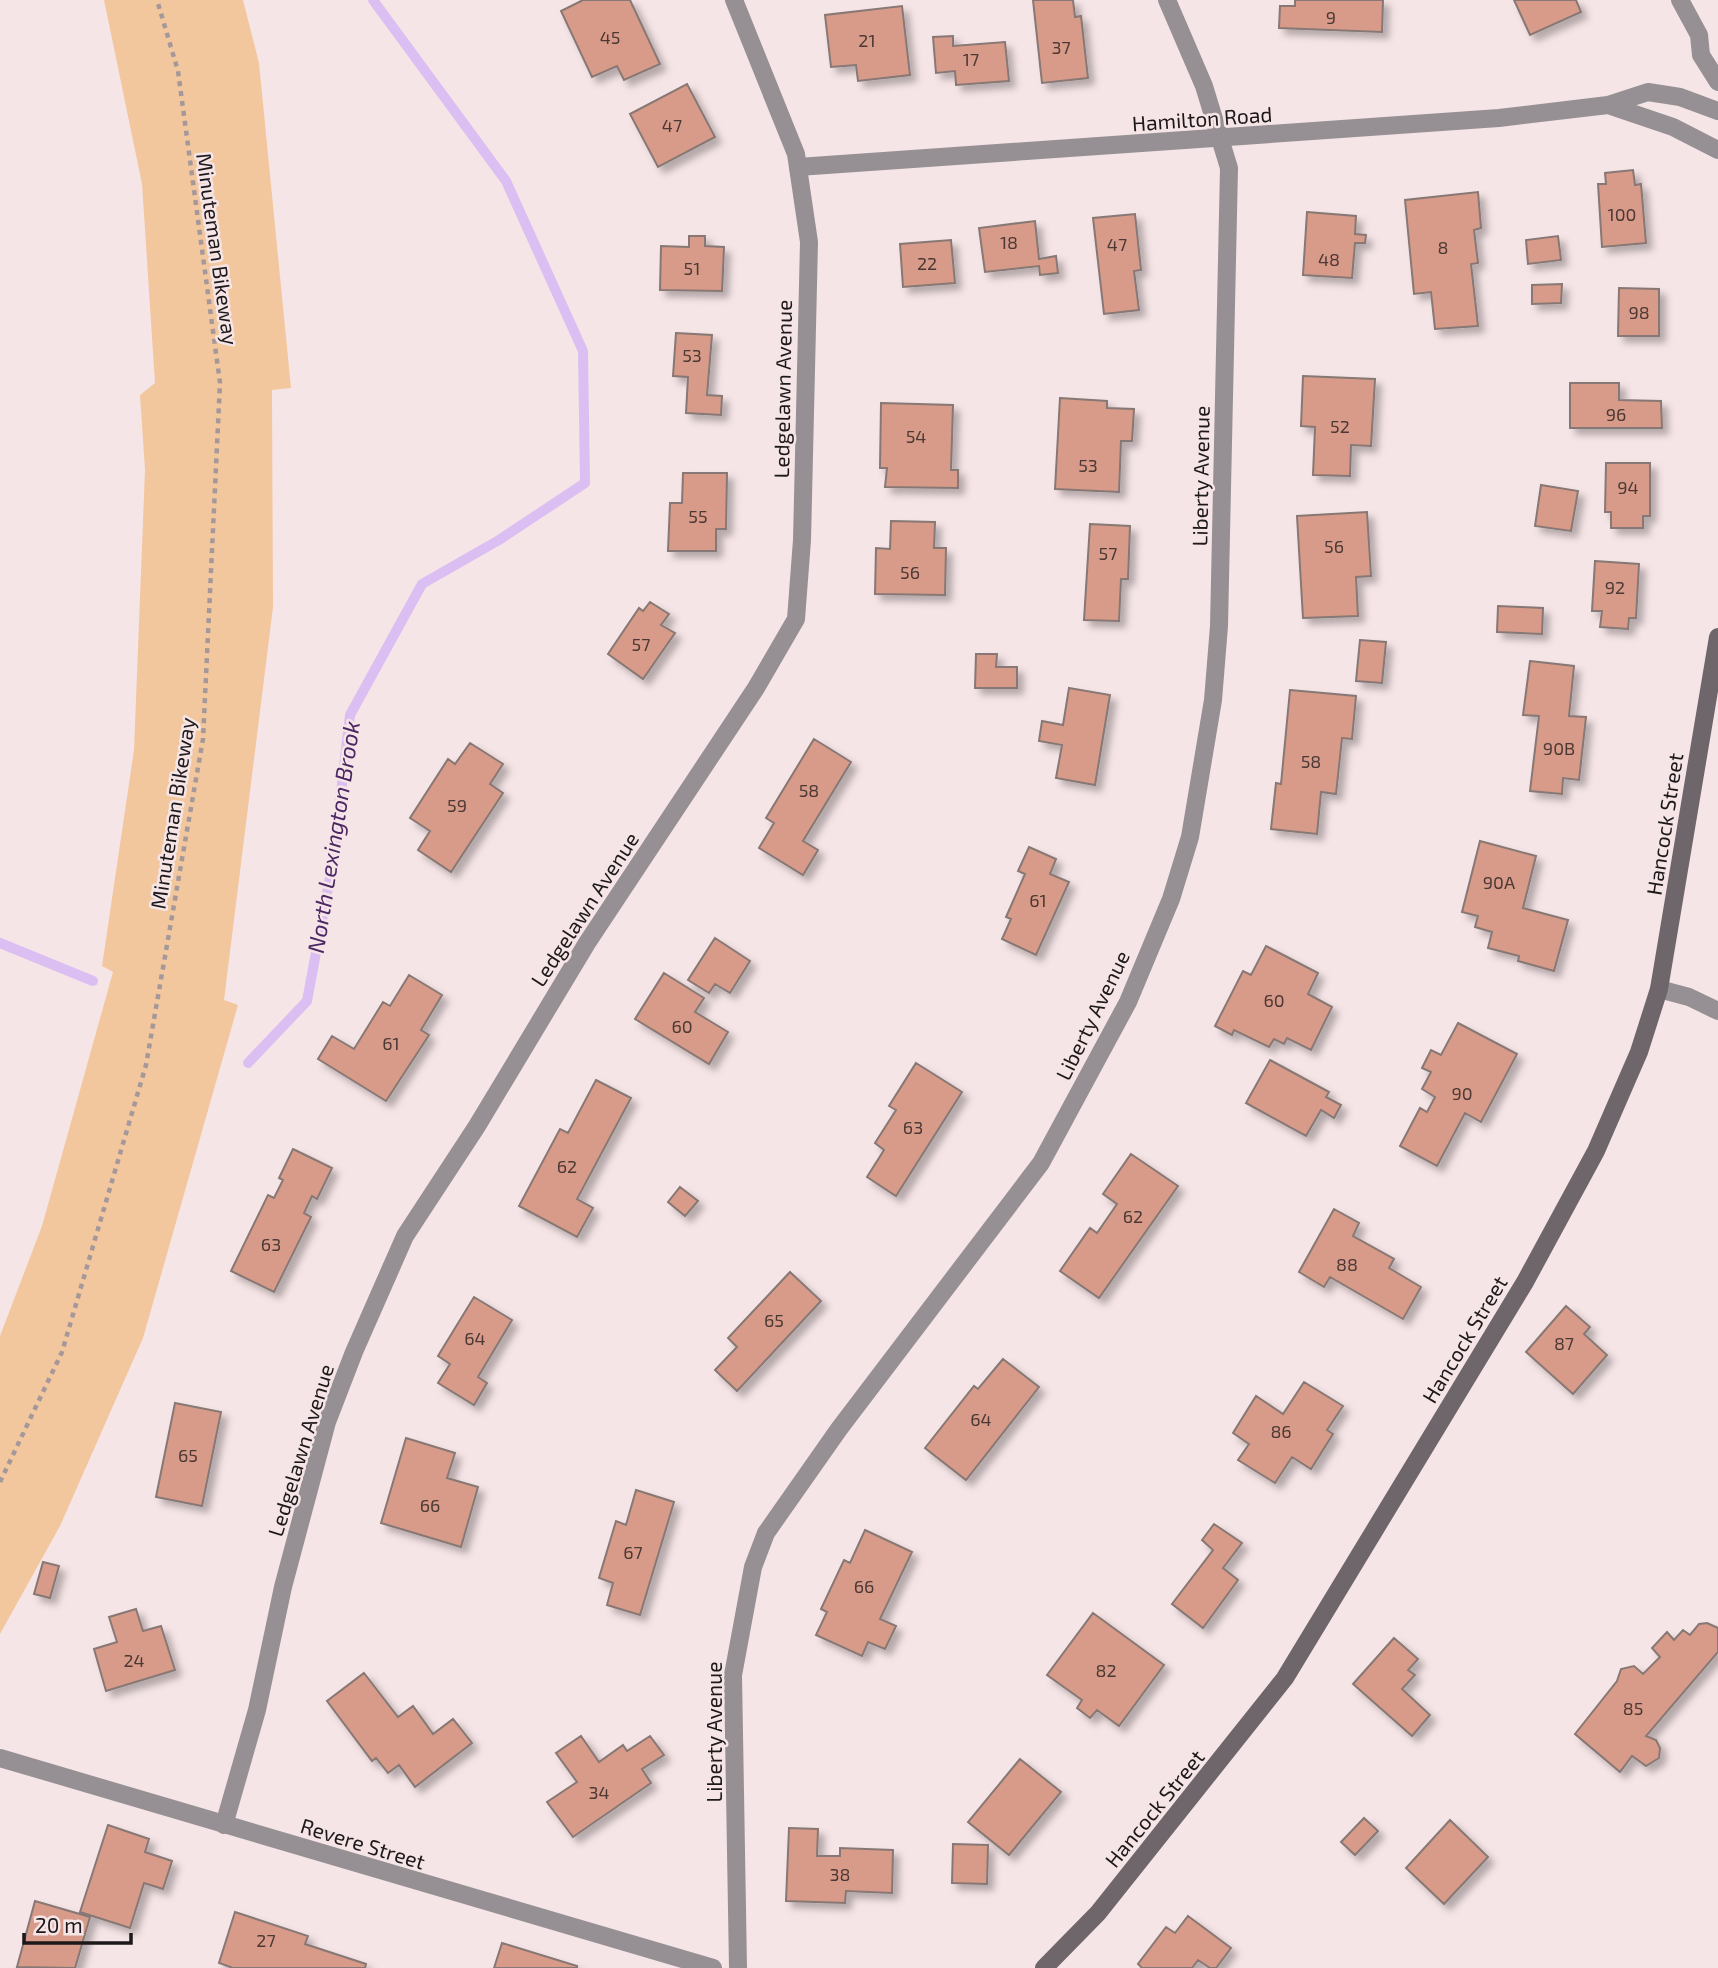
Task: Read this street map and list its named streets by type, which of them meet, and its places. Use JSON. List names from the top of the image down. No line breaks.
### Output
{"streets":{"main road":["Hancock Street"],"street":["Hamilton Road","Ledgelawn Avenue","Liberty Avenue","Revere Street"],"path":["Minuteman Bikeway"]},"crossings":[["Hamilton Road","Ledgelawn Avenue"],["Hamilton Road","Liberty Avenue"],["Ledgelawn Avenue","Revere Street"]],"water":["North Lexington Brook"],"house_numbers":["9","45","21","37","17","47","100","18","47","8","48","22","51","98","53","96","52","54","53","94","55","56","57","56","92","57","90B","58","58","59","90A","61","60","60","61","90","63","62","62","63","88","65","64","87","64","86","65","66","67","66","24","82","85","34","38","27"],"scale_bar":"20 m"}
